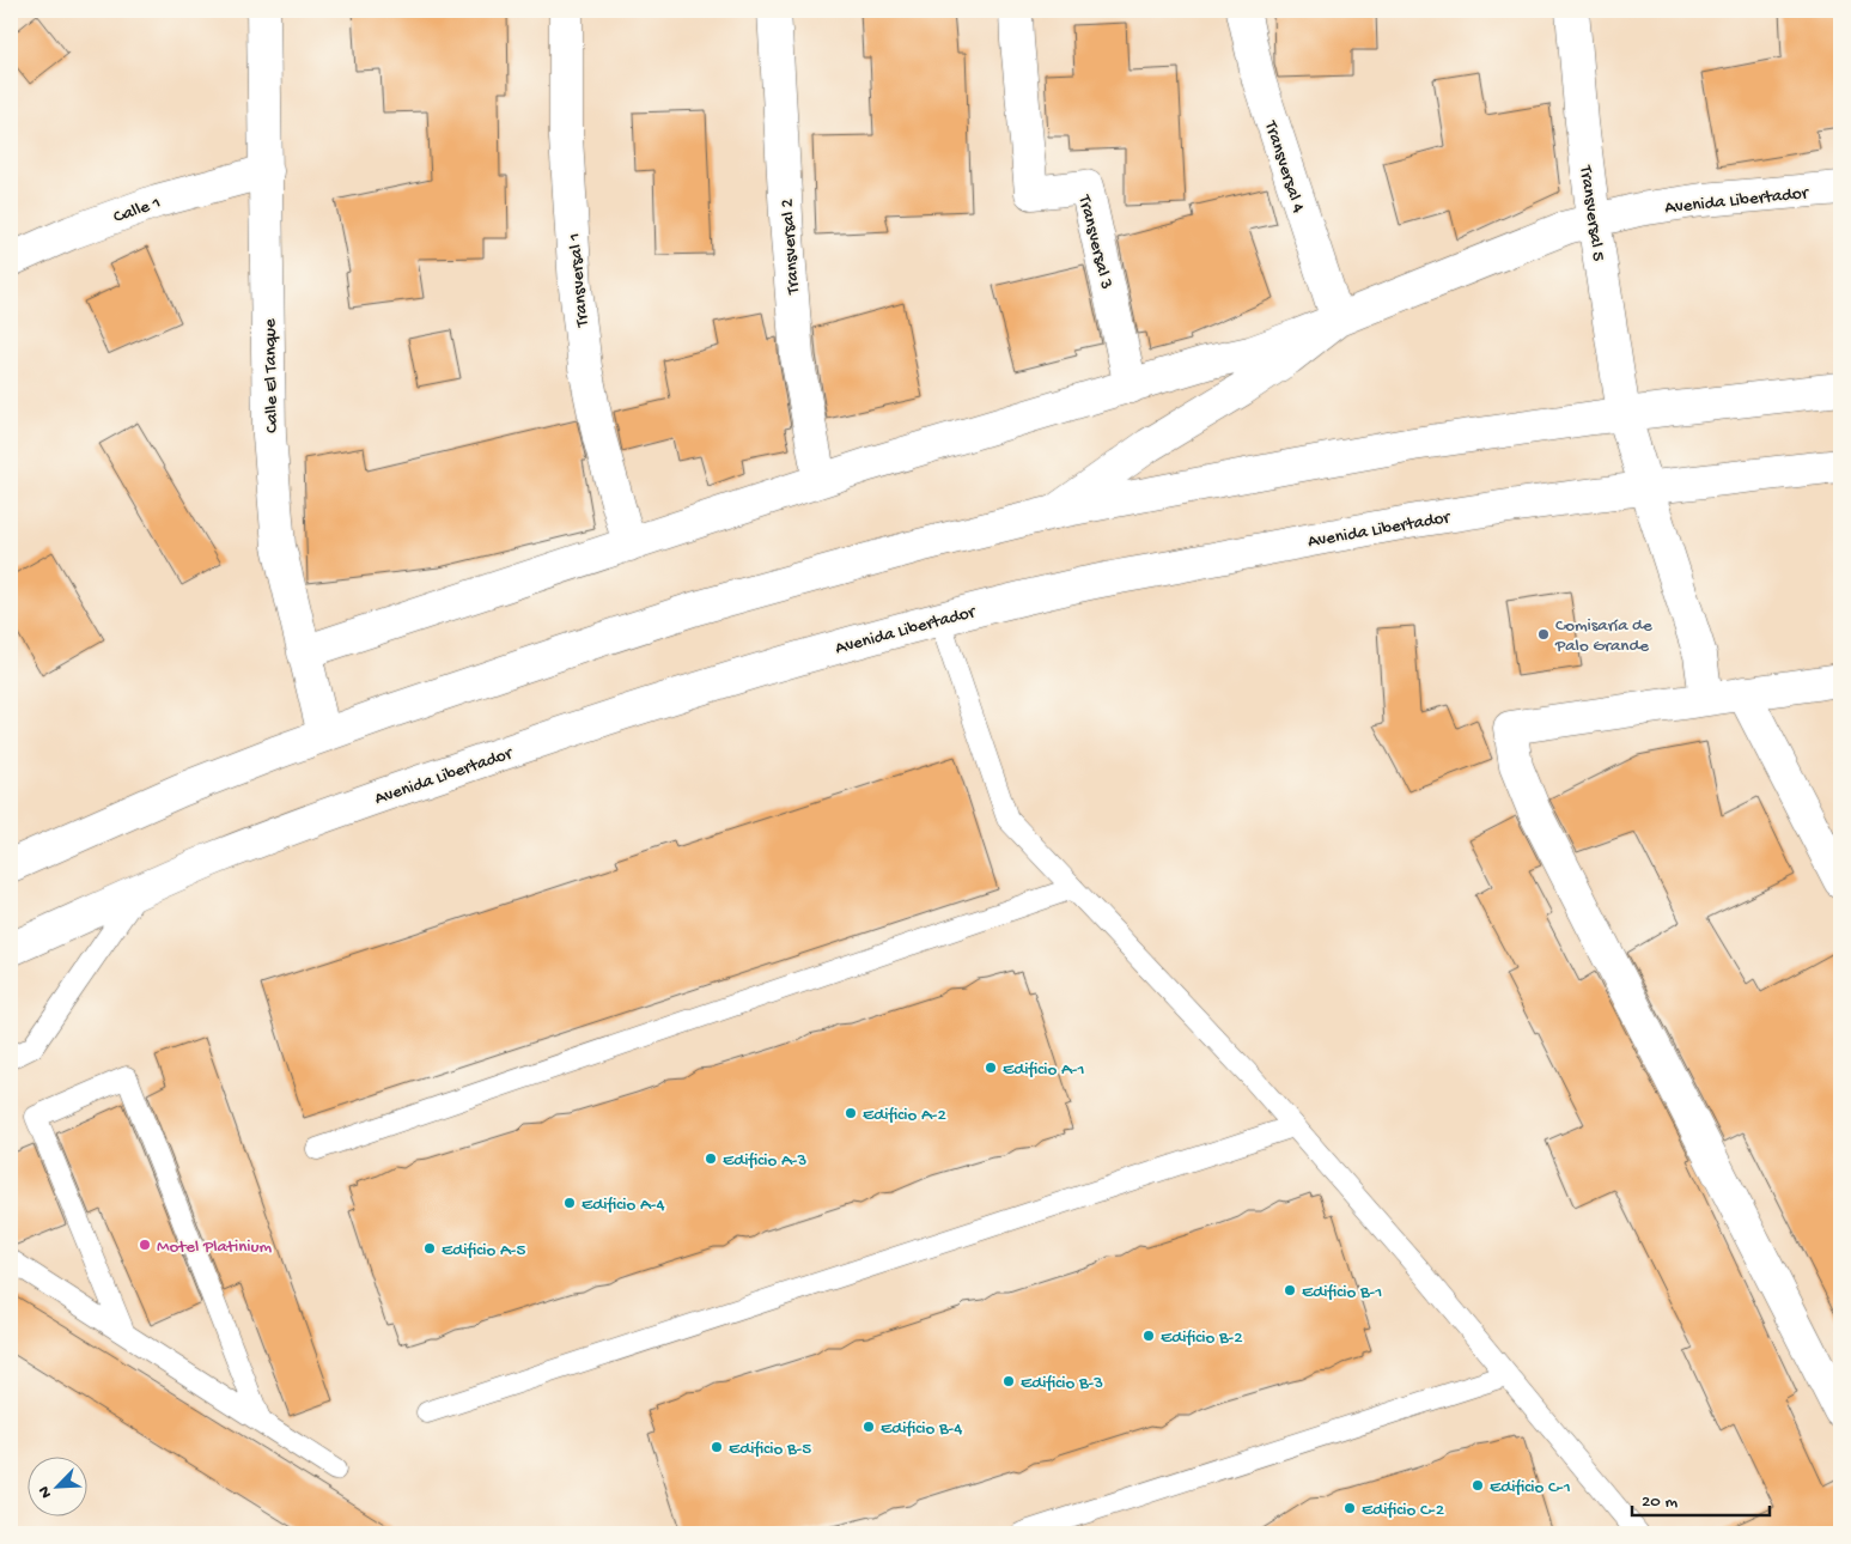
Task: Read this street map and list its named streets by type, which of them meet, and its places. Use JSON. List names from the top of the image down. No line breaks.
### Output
{"streets":{"street":["Transversal 4","Avenida Libertador","Calle 1","Transversal 5","Transversal 3","Transversal 2","Transversal 1","Calle El Tanque"]},"crossings":[["Transversal 4","Avenida Libertador"],["Avenida Libertador","Transversal 5"],["Avenida Libertador","Transversal 3"],["Avenida Libertador","Transversal 2"],["Avenida Libertador","Transversal 1"],["Avenida Libertador","Calle El Tanque"],["Calle 1","Calle El Tanque"]],"places":["Comisaría de Palo Grande","Edificio A-1","Edificio A-2","Edificio A-3","Edificio A-4","Motel Platinium","Edificio A-5","Edificio B-1","Edificio B-2","Edificio B-3","Edificio B-4","Edificio B-5","Edificio C-1","Edificio C-2"],"scale_bar":"20 m","north":"bottom left"}
